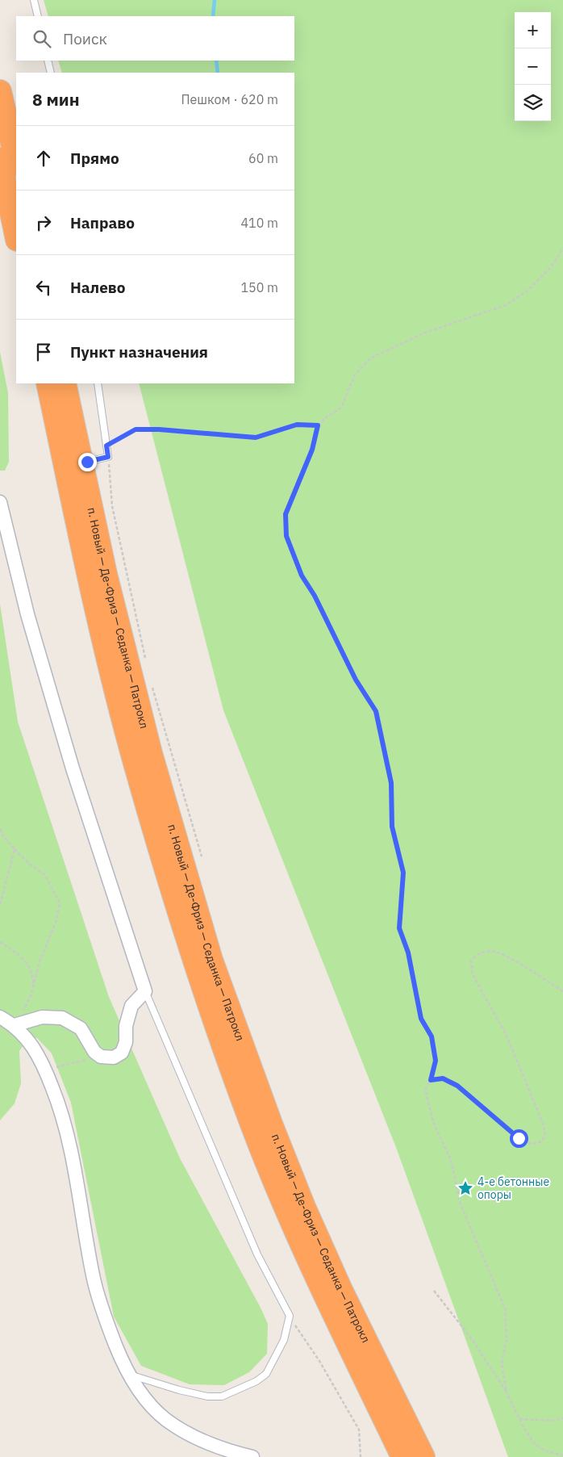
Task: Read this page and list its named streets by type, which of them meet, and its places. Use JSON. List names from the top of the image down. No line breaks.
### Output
{"streets":{"highway":["п. Новый — Де-Фриз — Седанка — Патрокл"]},"places":{"place":["4-е бетонные опоры"]},"page":{"map_buttons":["+","−"],"search":"Поиск","heading":["8 мин","Пешком · 620 m"],"list":[["Прямо","60 m"],["Направо","410 m"],["Налево","150 m"],"Пункт назначения"]}}
